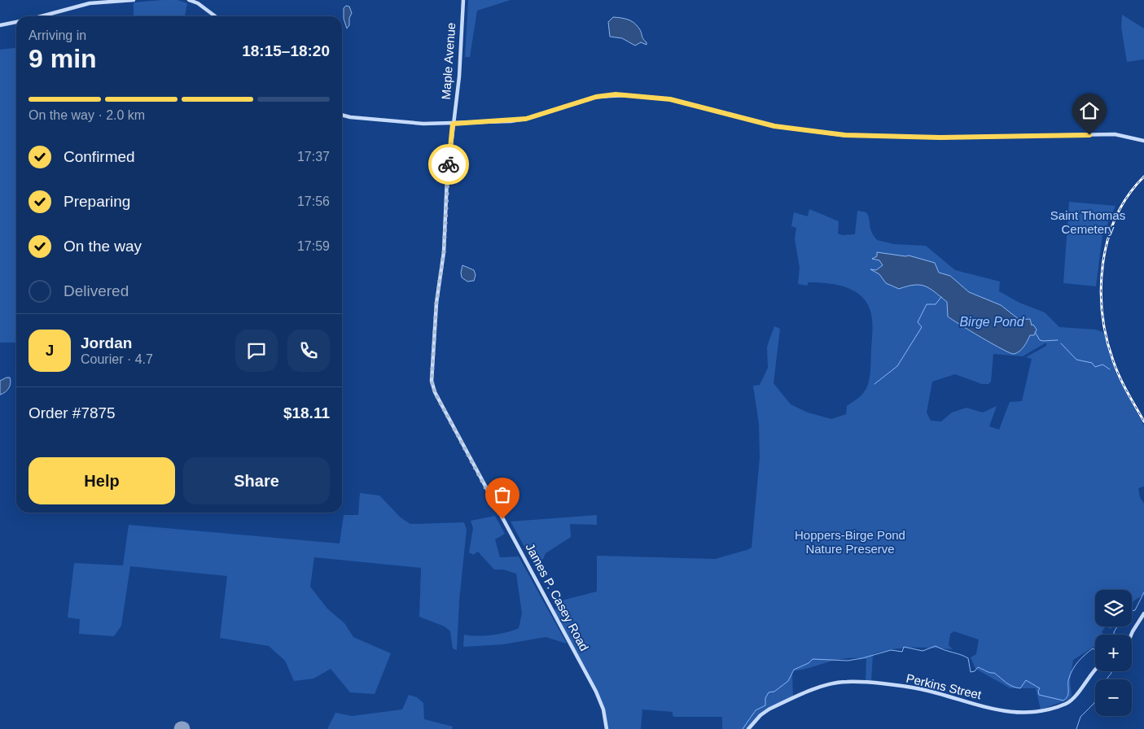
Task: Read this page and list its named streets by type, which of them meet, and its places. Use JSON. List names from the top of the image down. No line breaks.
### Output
{"streets":{"main road":["Maple Avenue","James P. Casey Road","Perkins Street"]},"crossings":[["Maple Avenue","James P. Casey Road"]],"water":["Birge Pond"],"parks":["Saint Thomas Cemetery","Hoppers-Birge Pond Nature Preserve"],"page":{"heading":["9 min","Arriving in","18:15–18:20"],"panel":["Jordan","Courier · 4.7","Order #7875","$18.11"],"bar":"On the way · 2.0 km","list":[["Confirmed","17:37"],["Preparing","17:56"],["On the way","17:59"],"Delivered"],"round":"J","buttons":["Help","Share"],"map_buttons":["+","−"]}}
